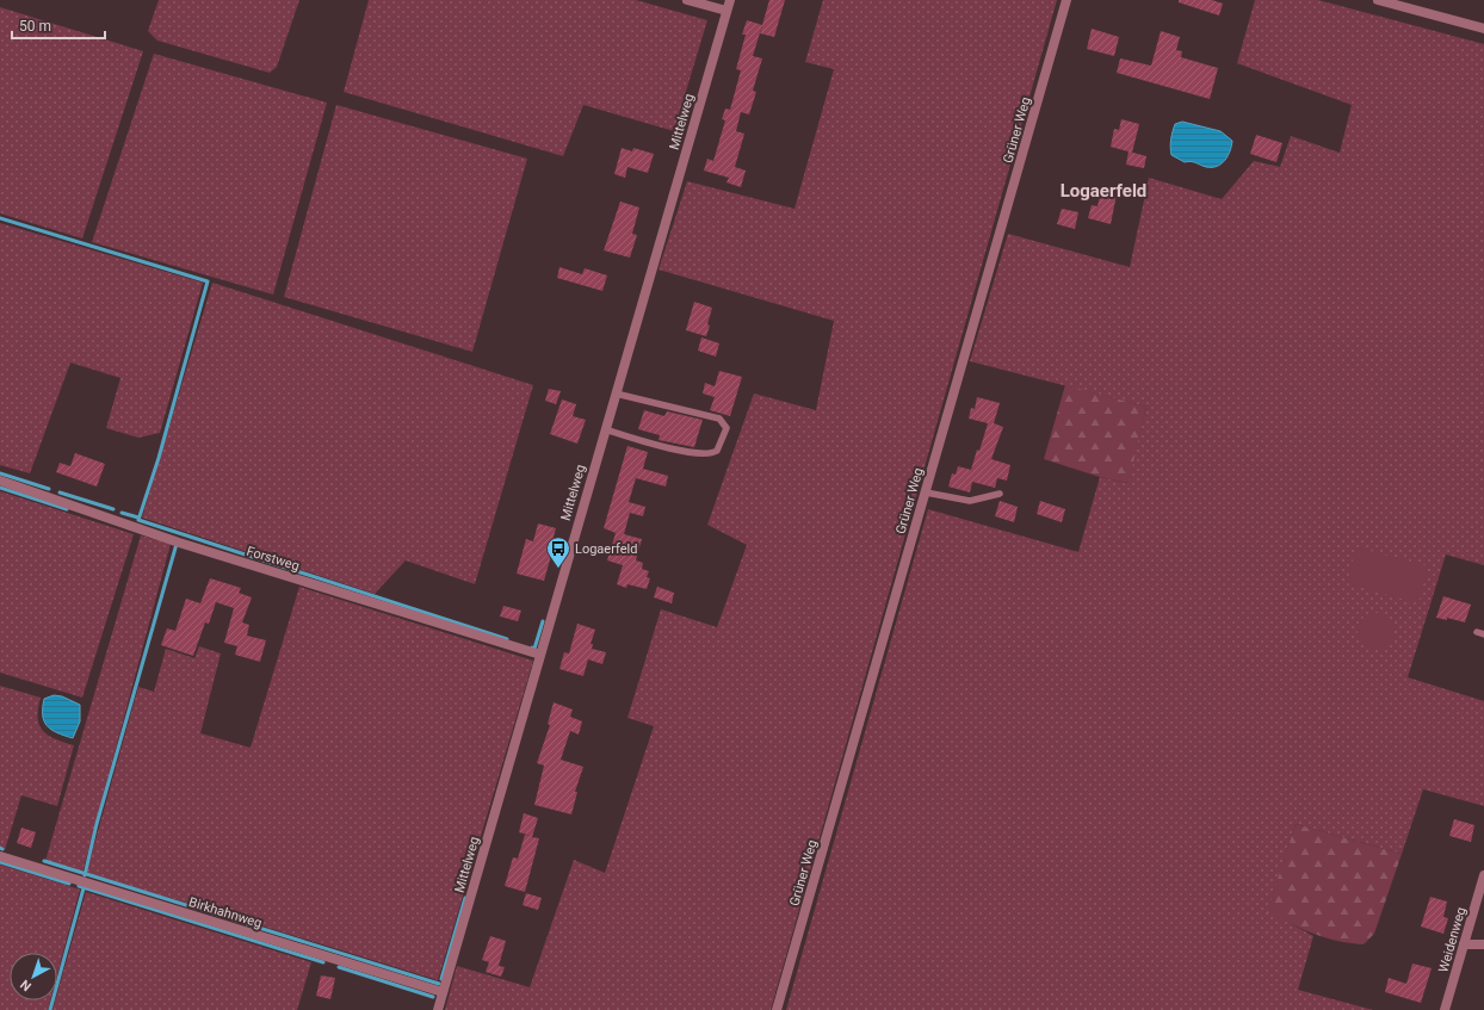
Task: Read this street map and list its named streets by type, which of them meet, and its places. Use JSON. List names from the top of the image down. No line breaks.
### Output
{"streets":{"street":["Mittelweg","Grüner Weg","Forstweg","Birkhahnweg","Weidenweg"]},"crossings":[["Mittelweg","Forstweg"],["Mittelweg","Birkhahnweg"]],"districts":["Logaerfeld"],"places":{"bus stop":["Logaerfeld"]},"scale_bar":"50 m","north":"bottom left"}
